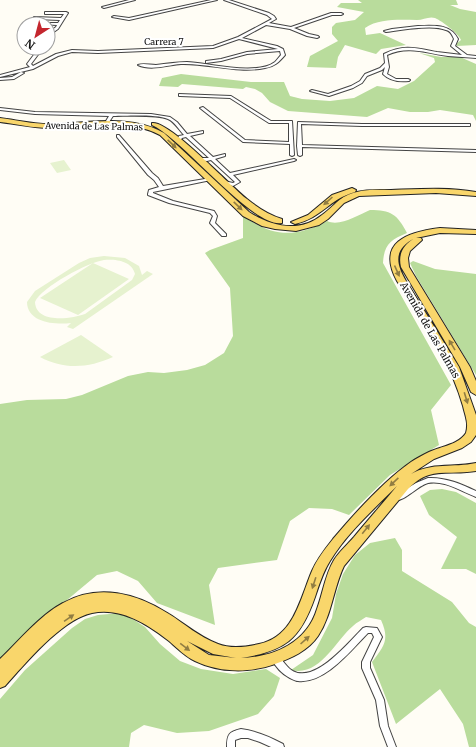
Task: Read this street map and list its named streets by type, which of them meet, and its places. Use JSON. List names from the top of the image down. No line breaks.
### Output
{"streets":{"main road":["Avenida de Las Palmas"],"street":["Carrera 7"]},"north":"bottom left"}
